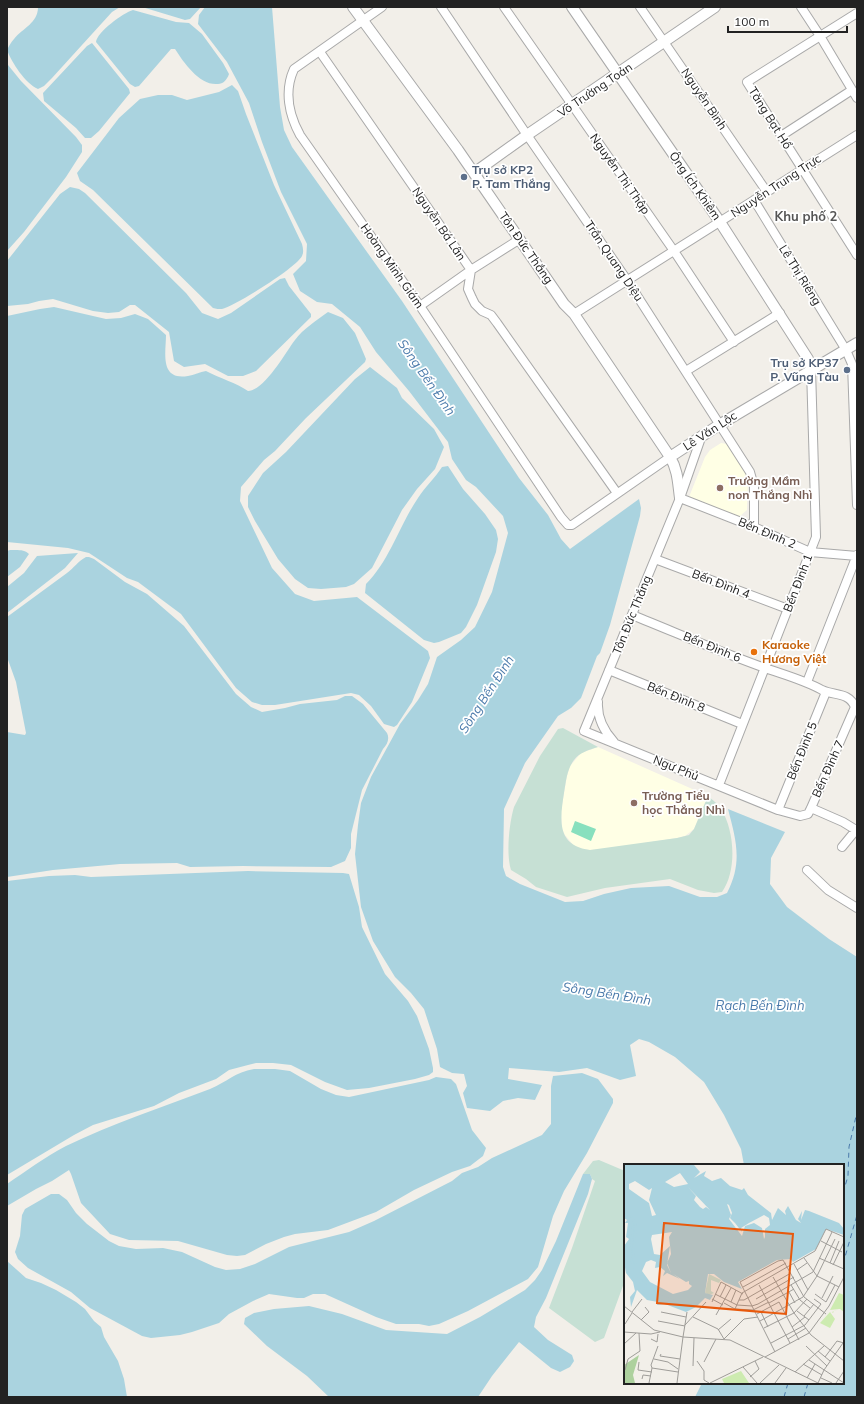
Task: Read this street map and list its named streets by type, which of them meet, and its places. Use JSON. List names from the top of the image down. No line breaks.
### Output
{"streets":{"street":["Võ Trường Toản","Nguyễn Bình","Tăng Bạt Hổ","Nguyễn Thị Thập","Ông Ích Khiêm","Nguyễn Trung Trực","Nguyễn Bá Lân","Tôn Đức Thắng","Trần Quang Diệu","Hoàng Minh Giám","Lê Thị Riêng","Lê Văn Lộc","Bến Đình 2","Bến Đình 1","Bến Đình 4","Bến Đình 6","Bến Đình 8","Bến Đình 5","Ngư Phủ","Bến Đình 7"]},"crossings":[["Võ Trường Toản","Nguyễn Bình"],["Võ Trường Toản","Nguyễn Thị Thập"],["Võ Trường Toản","Ông Ích Khiêm"],["Võ Trường Toản","Tôn Đức Thắng"],["Võ Trường Toản","Trần Quang Diệu"],["Nguyễn Bình","Nguyễn Trung Trực"],["Tăng Bạt Hổ","Nguyễn Trung Trực"],["Nguyễn Thị Thập","Nguyễn Trung Trực"],["Ông Ích Khiêm","Nguyễn Trung Trực"],["Ông Ích Khiêm","Lê Văn Lộc"],["Ông Ích Khiêm","Bến Đình 1"],["Nguyễn Trung Trực","Tôn Đức Thắng"],["Nguyễn Trung Trực","Trần Quang Diệu"],["Nguyễn Trung Trực","Lê Thị Riêng"],["Nguyễn Bá Lân","Hoàng Minh Giám"],["Nguyễn Bá Lân","Lê Văn Lộc"],["Tôn Đức Thắng","Hoàng Minh Giám"],["Tôn Đức Thắng","Lê Văn Lộc"],["Tôn Đức Thắng","Bến Đình 2"],["Tôn Đức Thắng","Bến Đình 4"],["Tôn Đức Thắng","Bến Đình 6"],["Tôn Đức Thắng","Bến Đình 8"],["Tôn Đức Thắng","Ngư Phủ"],["Trần Quang Diệu","Lê Văn Lộc"],["Trần Quang Diệu","Bến Đình 2"],["Hoàng Minh Giám","Lê Văn Lộc"],["Lê Thị Riêng","Lê Văn Lộc"],["Lê Văn Lộc","Bến Đình 1"],["Bến Đình 2","Bến Đình 1"],["Bến Đình 1","Bến Đình 4"],["Bến Đình 1","Bến Đình 6"],["Bến Đình 1","Bến Đình 8"],["Bến Đình 1","Ngư Phủ"],["Bến Đình 6","Bến Đình 5"],["Bến Đình 6","Bến Đình 7"],["Bến Đình 5","Ngư Phủ"],["Ngư Phủ","Bến Đình 7"]],"districts":["Khu phố 2"],"water":["Sông Bến Đình","Rạch Bến Đình"],"places":["Trụ sở KP2 P. Tam Thắng","Trụ sở KP37 P. Vũng Tàu","Trường Mầm non Thắng Nhì","Karaoke Hương Việt","Trường Tiểu học Thắng Nhì"],"scale_bar":"100 m"}
